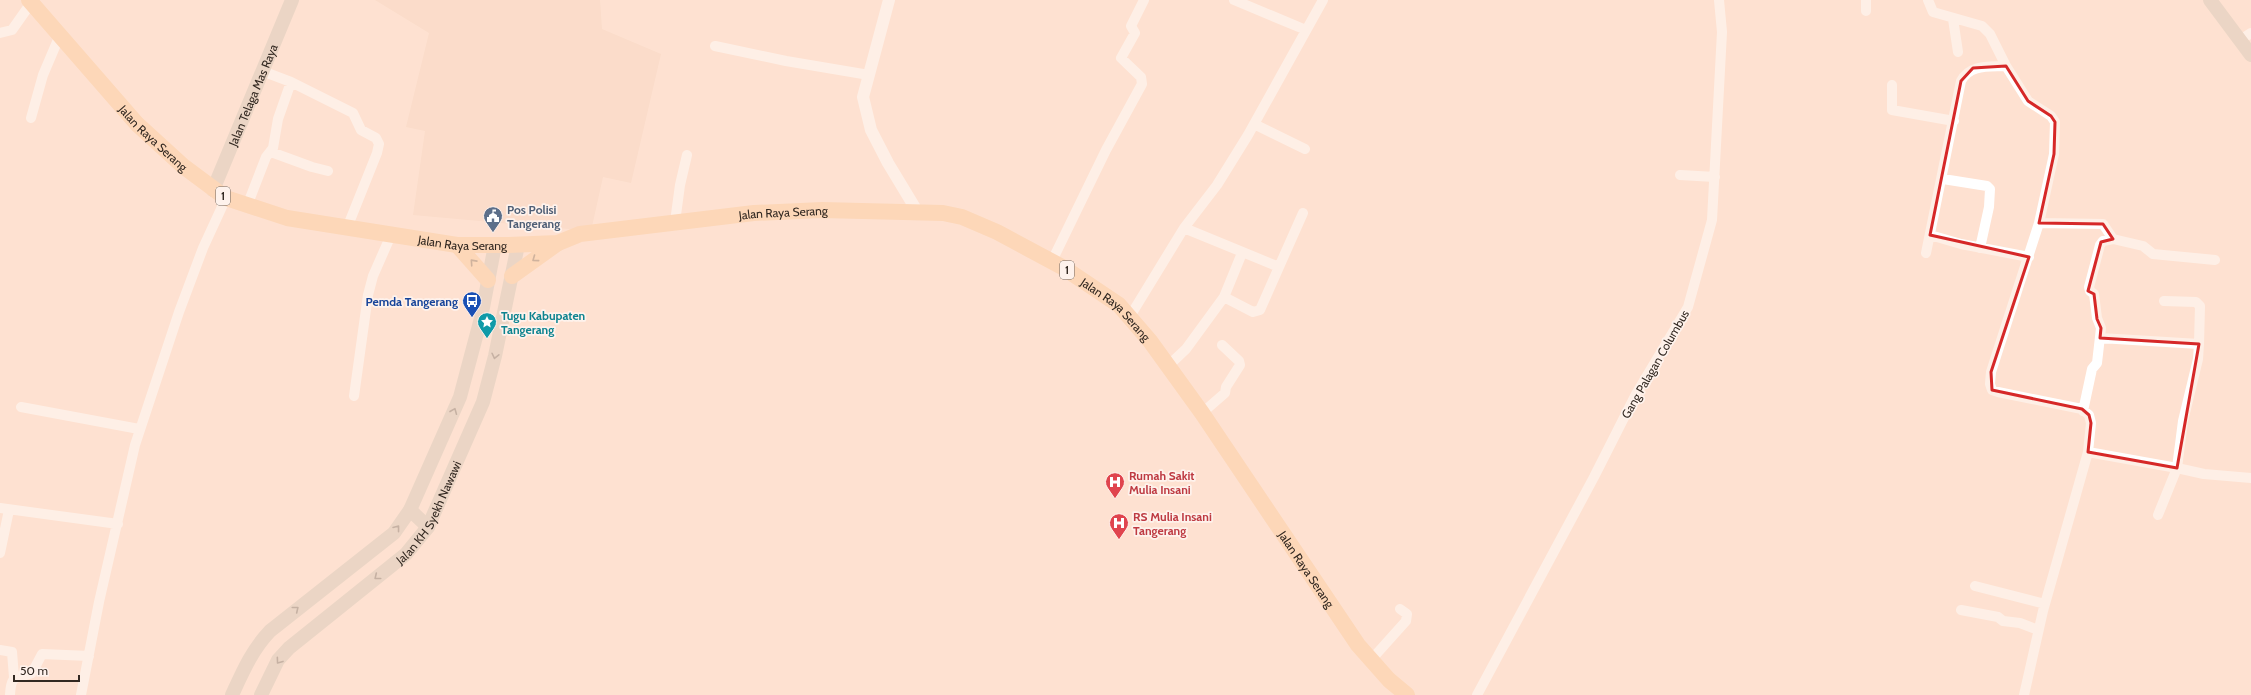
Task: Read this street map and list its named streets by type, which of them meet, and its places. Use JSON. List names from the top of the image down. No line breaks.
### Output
{"streets":{"highway":["Jalan Raya Serang","1"],"main road":["Jalan Telaga Mas Raya","Jalan KH Syekh Nawawi"],"street":["Gang Palagan Columbus"]},"crossings":[["Jalan Telaga Mas Raya","Jalan Raya Serang"],["Jalan Raya Serang","Jalan KH Syekh Nawawi"]],"places":{"public building":["Pos Polisi Tangerang"],"bus stop":["Pemda Tangerang"],"place":["Tugu Kabupaten Tangerang"],"hospital":["Rumah Sakit Mulia Insani","RS Mulia Insani Tangerang"]},"scale_bar":"50 m"}
